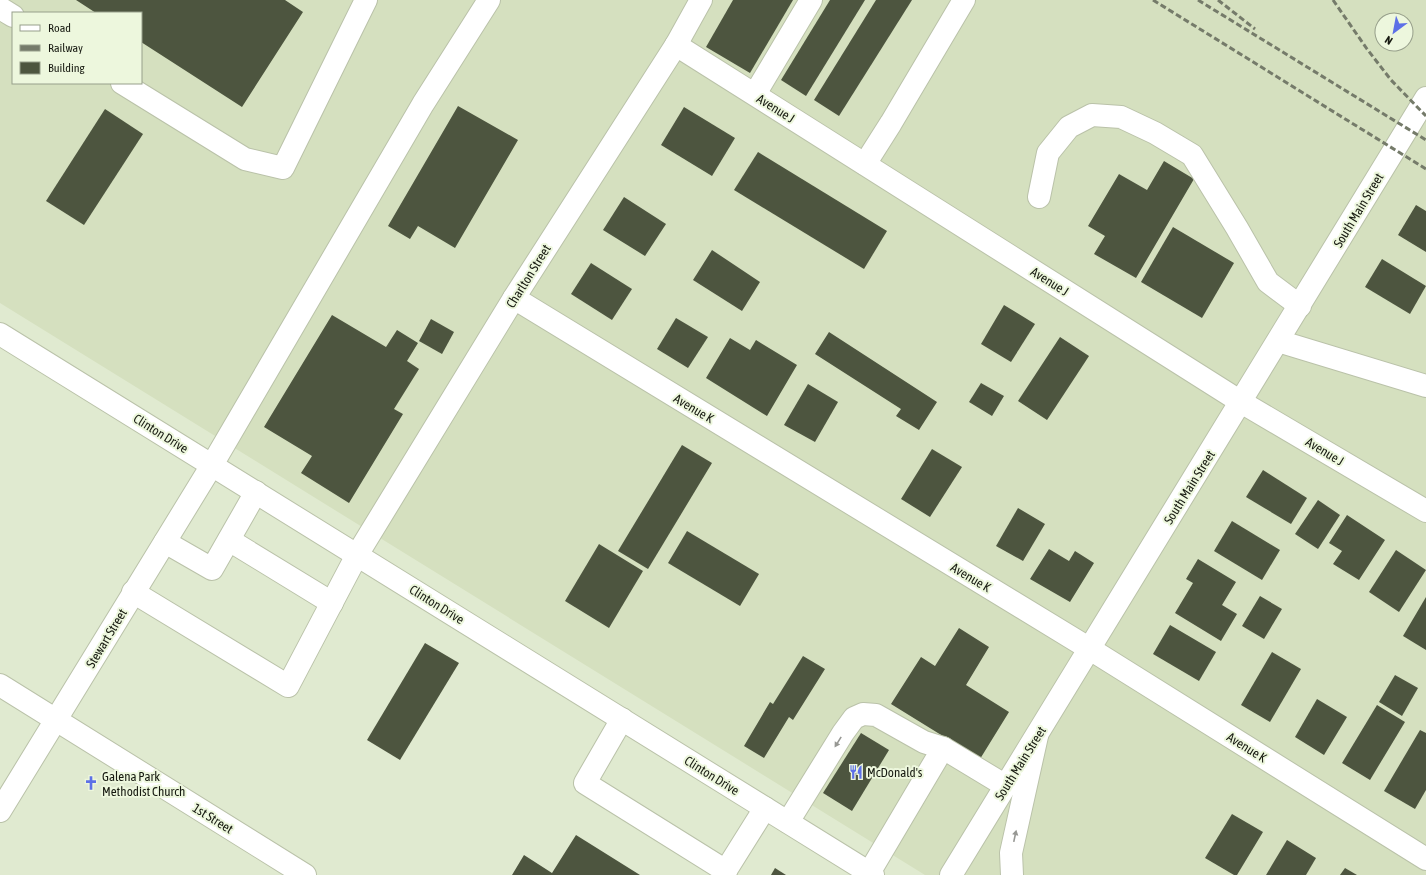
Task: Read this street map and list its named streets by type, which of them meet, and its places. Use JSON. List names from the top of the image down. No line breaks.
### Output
{"streets":{"street":["Avenue J","South Main Street","Charlton Street","Avenue K","Clinton Drive","Stewart Street","1st Street"]},"crossings":[["Avenue J","South Main Street"],["Avenue J","Charlton Street"],["South Main Street","Avenue K"],["Charlton Street","Avenue K"],["Charlton Street","Clinton Drive"],["Charlton Street","Stewart Street"],["Clinton Drive","Stewart Street"],["Stewart Street","1st Street"]],"places":{"restaurant":["McDonald's"],"church":["Galena Park Methodist Church"]},"legend":["Road","Railway","Building"],"north":"bottom left"}
